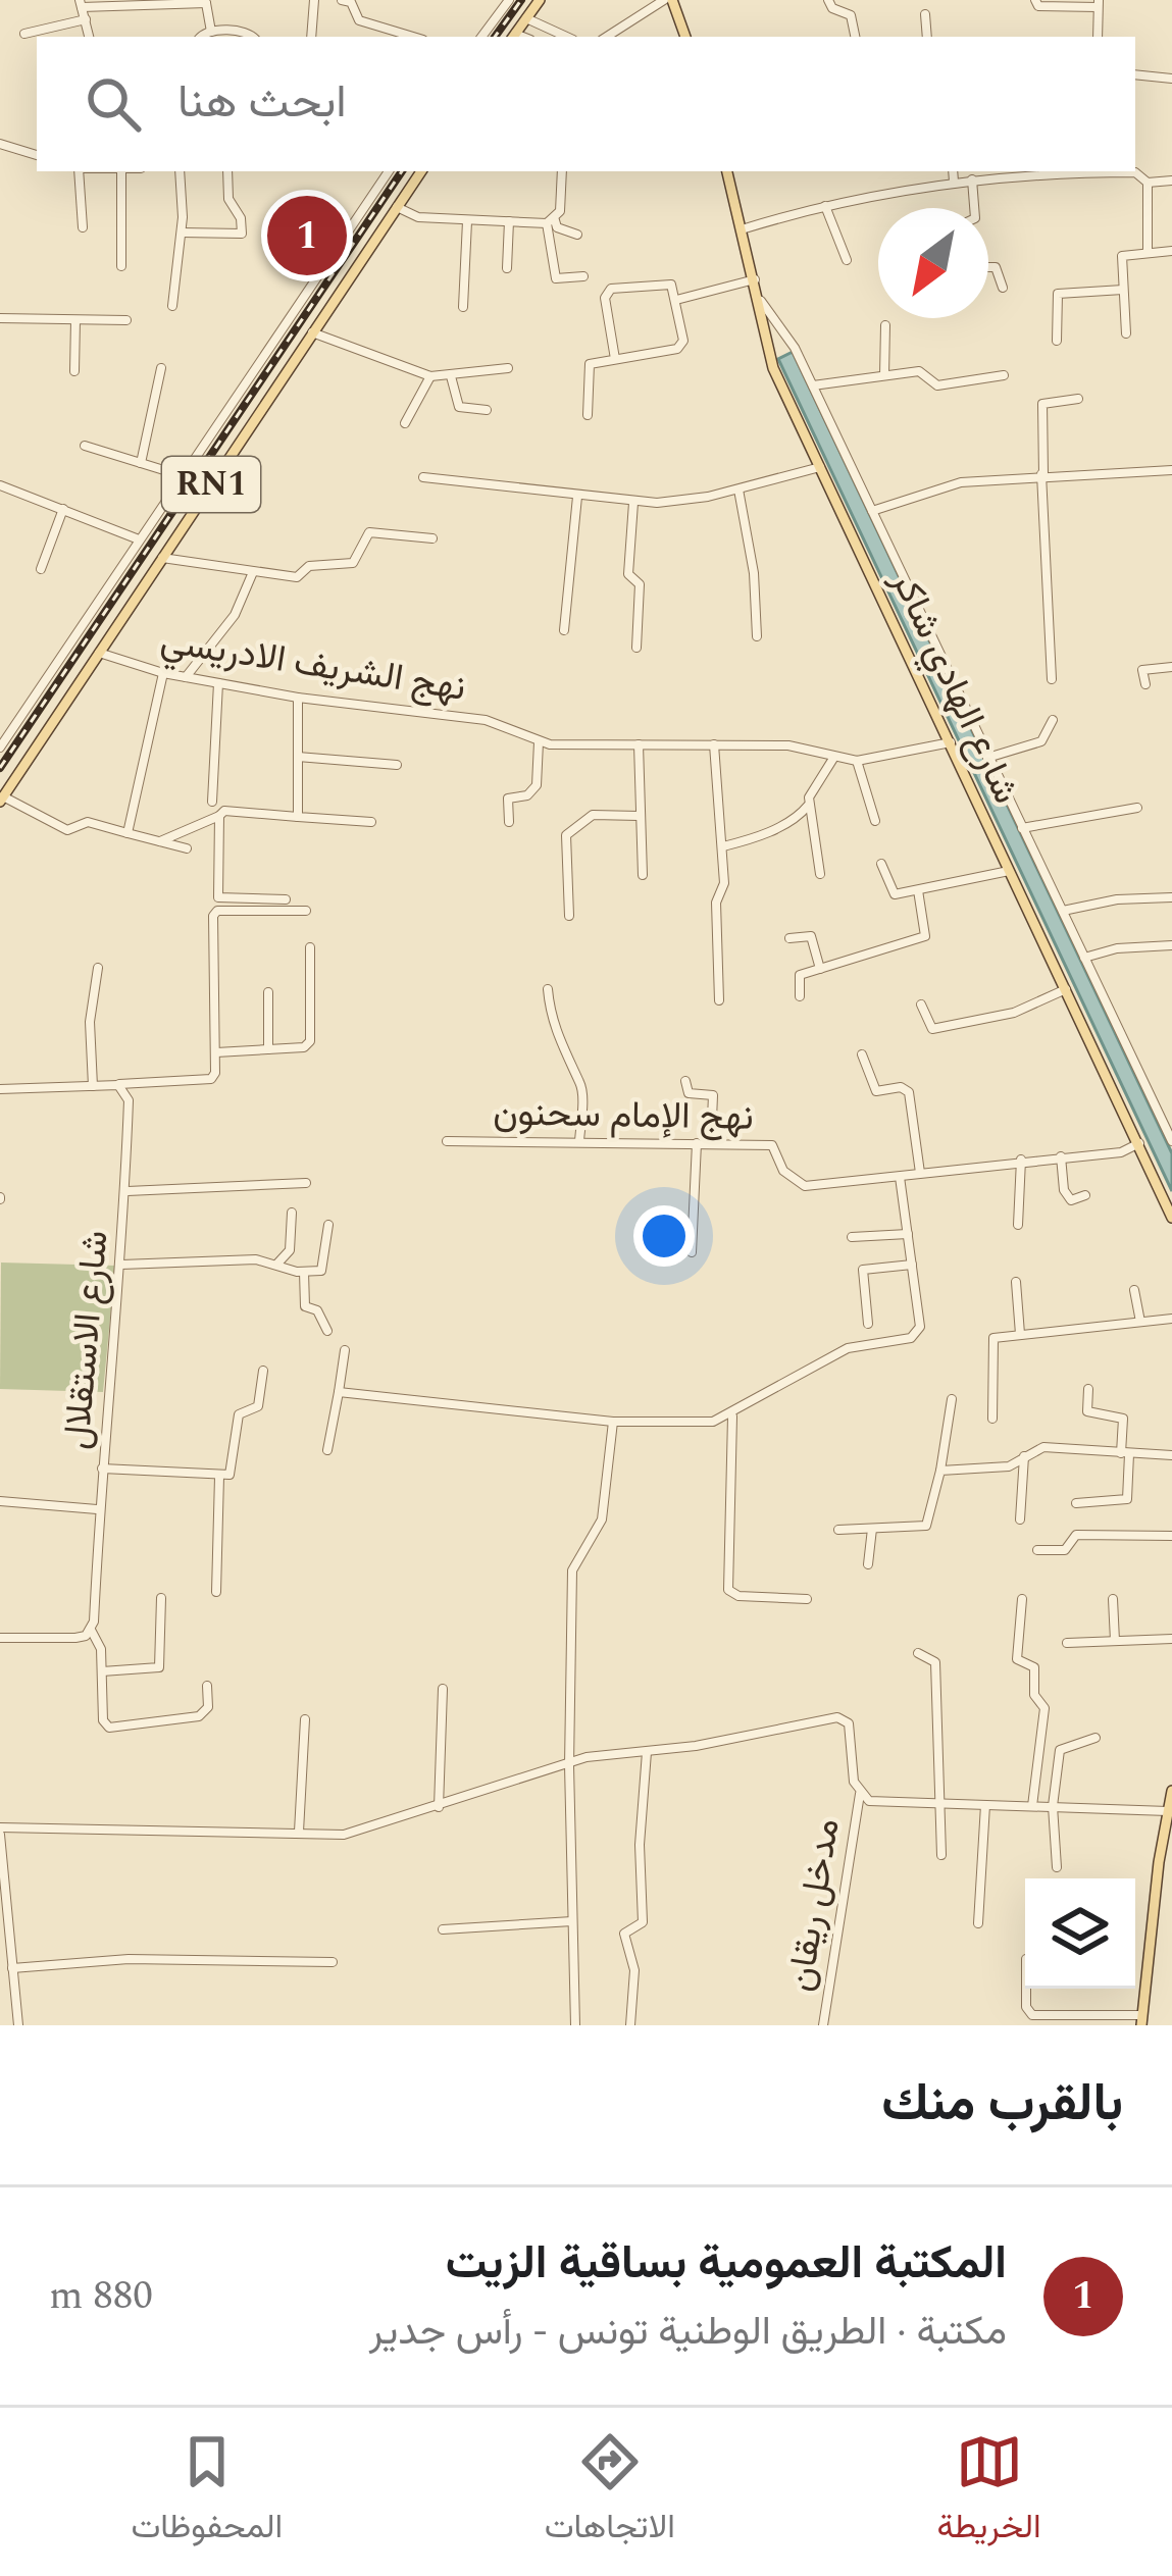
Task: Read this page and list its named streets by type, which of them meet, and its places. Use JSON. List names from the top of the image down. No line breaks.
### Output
{"streets":{"main road":["RN1","شارع الهادي شاكر"],"street":["نهج الشريف الادريسي","نهج الإمام سحنون","شارع الاستقلال","مدخل ريقان"]},"crossings":[["RN1","نهج الشريف الادريسي"],["نهج الشريف الادريسي","شارع الهادي شاكر"],["شارع الهادي شاكر","نهج الإمام سحنون"]],"north":"bottom left","page":{"search":"ابحث هنا","pins":"1","heading":"بالقرب منك","list":[{"mark":"1","name":"المكتبة العمومية بساقية الزيت","note":"مكتبة · الطريق الوطنية تونس - رأس جدير","value":"880 m"}],"nav":["الخريطة","الاتجاهات","المحفوظات"]}}
